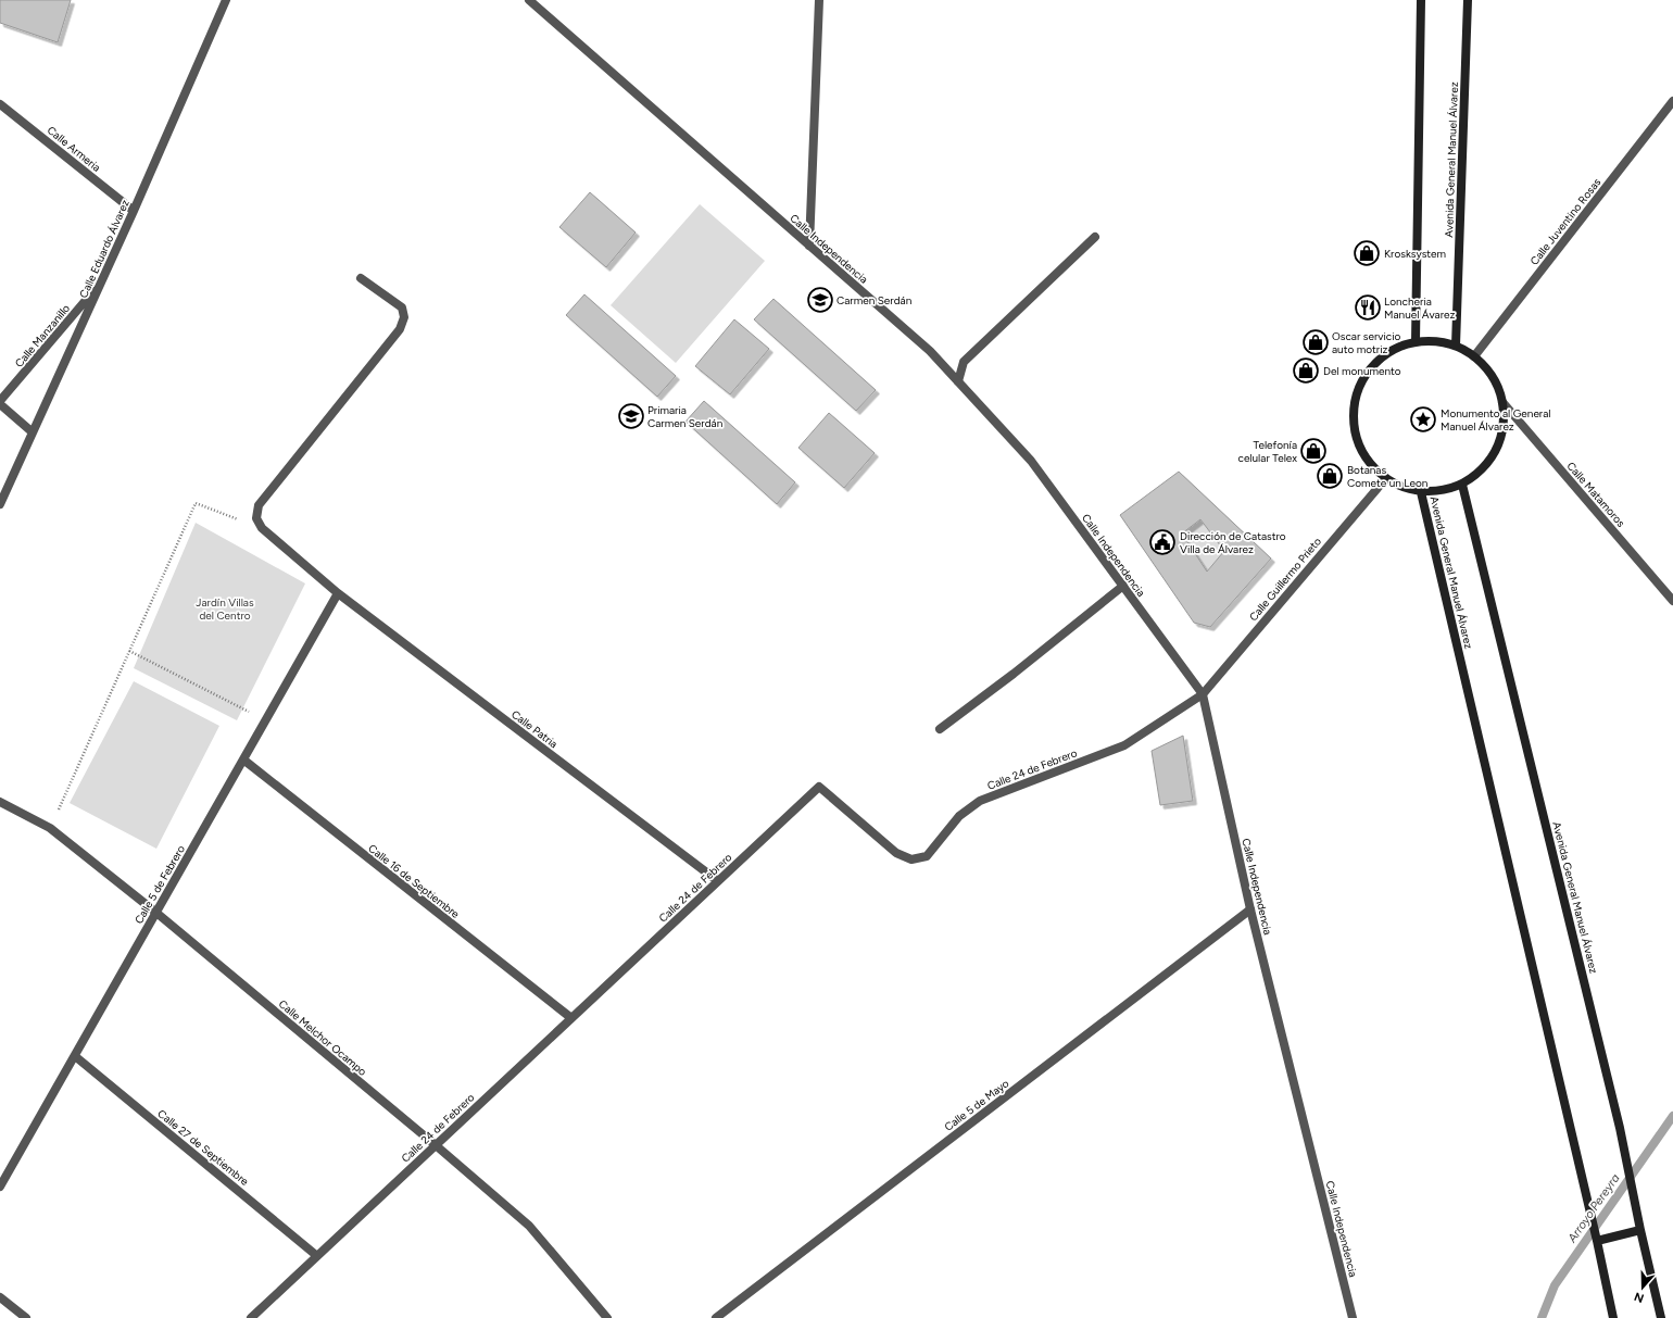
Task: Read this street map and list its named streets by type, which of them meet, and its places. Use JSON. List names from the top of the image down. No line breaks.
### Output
{"streets":{"main road":["Avenida General Manuel Álvarez"],"street":["Calle Armeria","Calle Juventino Rosas","Calle Eduardo Álvarez","Calle Independencia","Calle Manzanillo","Calle Matamoros","Calle Guillermo Prieto","Calle Patria","Calle 24 de Febrero","Calle 16 de Septiembre","Calle 5 de Febrero","Calle Melchor Ocampo","Calle 5 de Mayo","Calle 27 de Septiembre"]},"crossings":[["Calle Armeria","Calle Eduardo Álvarez"],["Avenida General Manuel Álvarez","Calle Juventino Rosas"],["Avenida General Manuel Álvarez","Calle Matamoros"],["Avenida General Manuel Álvarez","Calle Guillermo Prieto"],["Calle Juventino Rosas","Calle Matamoros"],["Calle Juventino Rosas","Calle Guillermo Prieto"],["Calle Eduardo Álvarez","Calle Manzanillo"],["Calle Independencia","Calle Guillermo Prieto"],["Calle Independencia","Calle 24 de Febrero"],["Calle Independencia","Calle 5 de Mayo"],["Calle Matamoros","Calle Guillermo Prieto"],["Calle Guillermo Prieto","Calle 24 de Febrero"],["Calle Patria","Calle 24 de Febrero"],["Calle Patria","Calle 5 de Febrero"],["Calle 24 de Febrero","Calle 16 de Septiembre"],["Calle 24 de Febrero","Calle Melchor Ocampo"],["Calle 24 de Febrero","Calle 27 de Septiembre"],["Calle 16 de Septiembre","Calle 5 de Febrero"],["Calle 5 de Febrero","Calle Melchor Ocampo"],["Calle 5 de Febrero","Calle 27 de Septiembre"]],"water":["Arroyo Pereyra"],"parks":["Jardín Villas del Centro"],"places":{"shop":["Krosksystem","Oscar servicio auto motriz","Del monumento","Telefonía celular Telex","Botanas Comete un Leon"],"school or university":["Carmen Serdán","Primaria Carmen Serdán"],"restaurant":["Loncheria Manuel Ávarez"],"place":["Monumento al General Manuel Álvarez"],"public building":["Dirección de Catastro Villa de Álvarez"]},"north":"bottom"}
